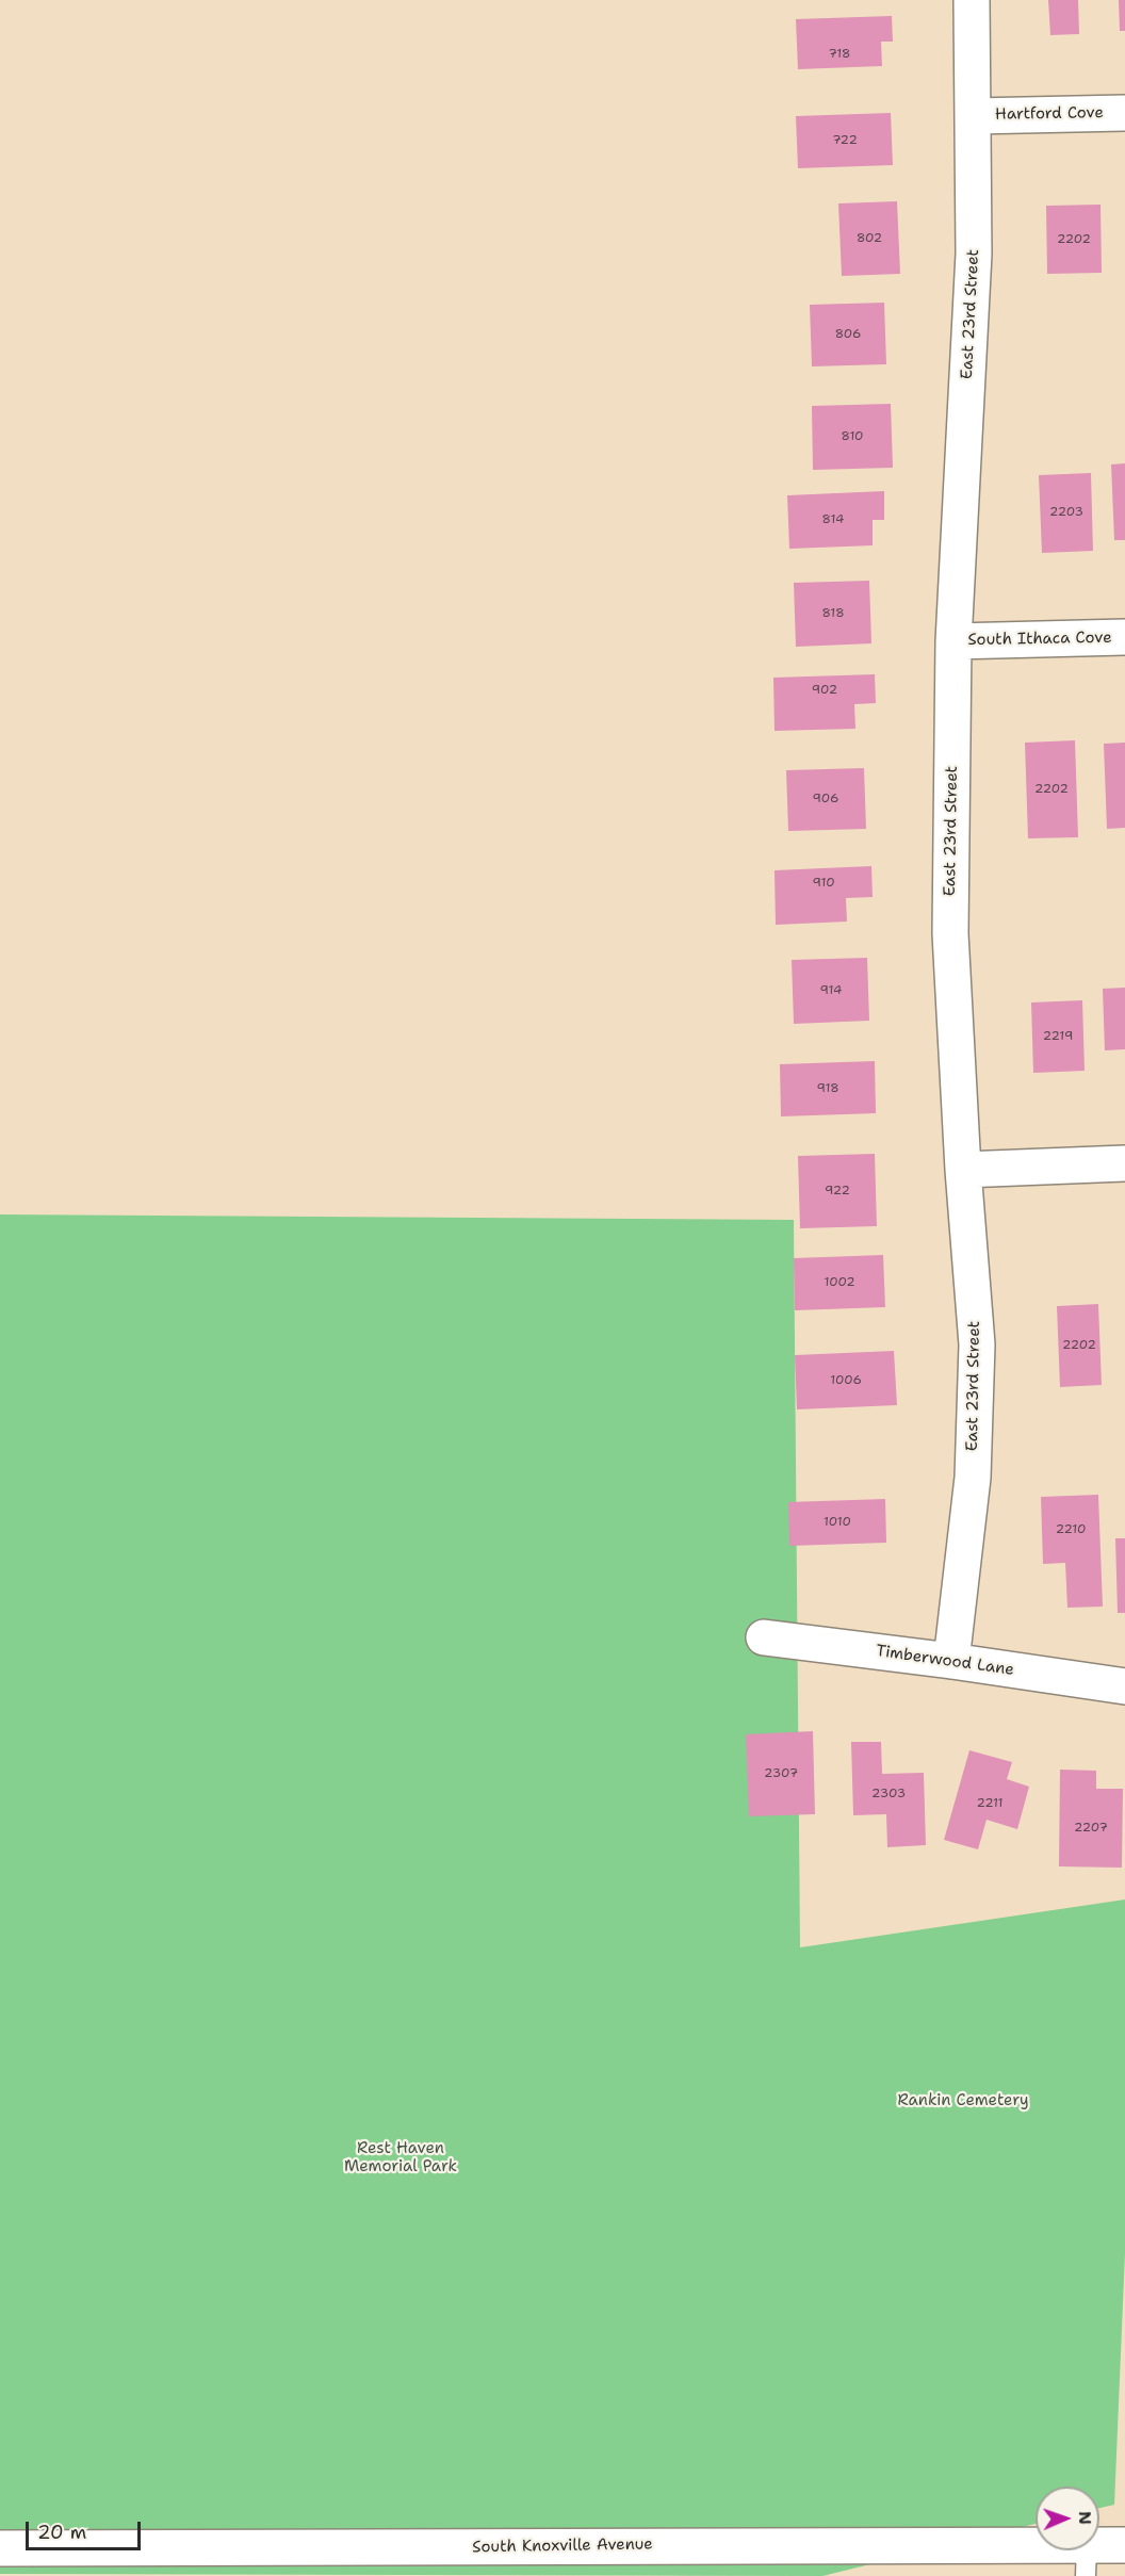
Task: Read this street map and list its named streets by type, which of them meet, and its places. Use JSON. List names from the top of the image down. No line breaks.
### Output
{"streets":{"street":["Hartford Cove","East 23rd Street","South Ithaca Cove","Timberwood Lane","South Knoxville Avenue"]},"crossings":[["Hartford Cove","East 23rd Street"],["East 23rd Street","South Ithaca Cove"],["East 23rd Street","Timberwood Lane"]],"parks":["Rankin Cemetery","Rest Haven Memorial Park"],"house_numbers":["718","722","802","2202","806","810","2203","814","818","902","2202","906","910","914","2219","918","922","1002","2202","1006","1010","2210","2307","2303","2211","2207"],"scale_bar":"20 m","north":"right"}
